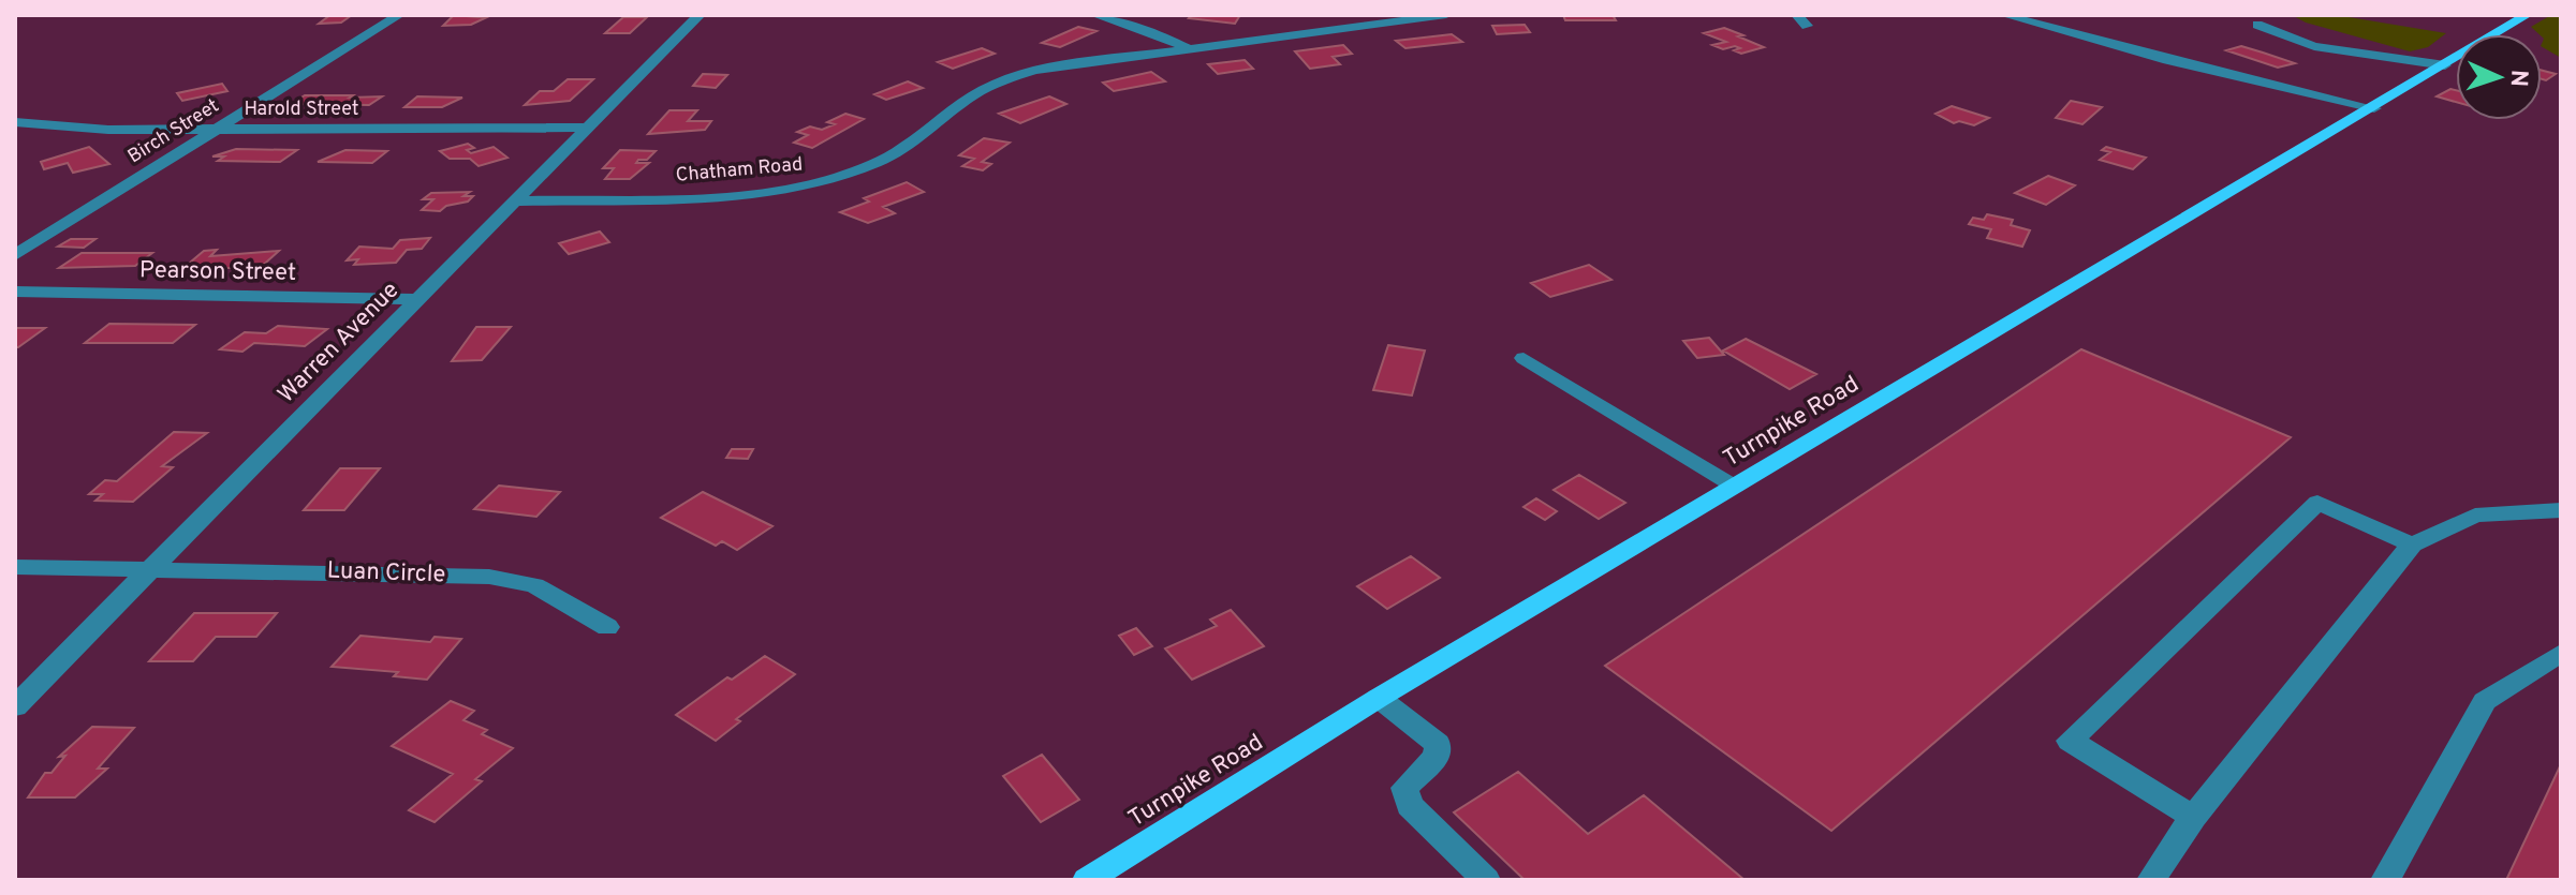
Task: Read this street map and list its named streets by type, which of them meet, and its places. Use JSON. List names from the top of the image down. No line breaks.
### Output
{"streets":{"main road":["Turnpike Road"],"street":["Harold Street","Birch Street","Chatham Road","Pearson Street","Warren Avenue","Luan Circle"]},"crossings":[["Harold Street","Birch Street"],["Harold Street","Warren Avenue"],["Chatham Road","Warren Avenue"],["Pearson Street","Warren Avenue"],["Warren Avenue","Luan Circle"]],"north":"right"}
